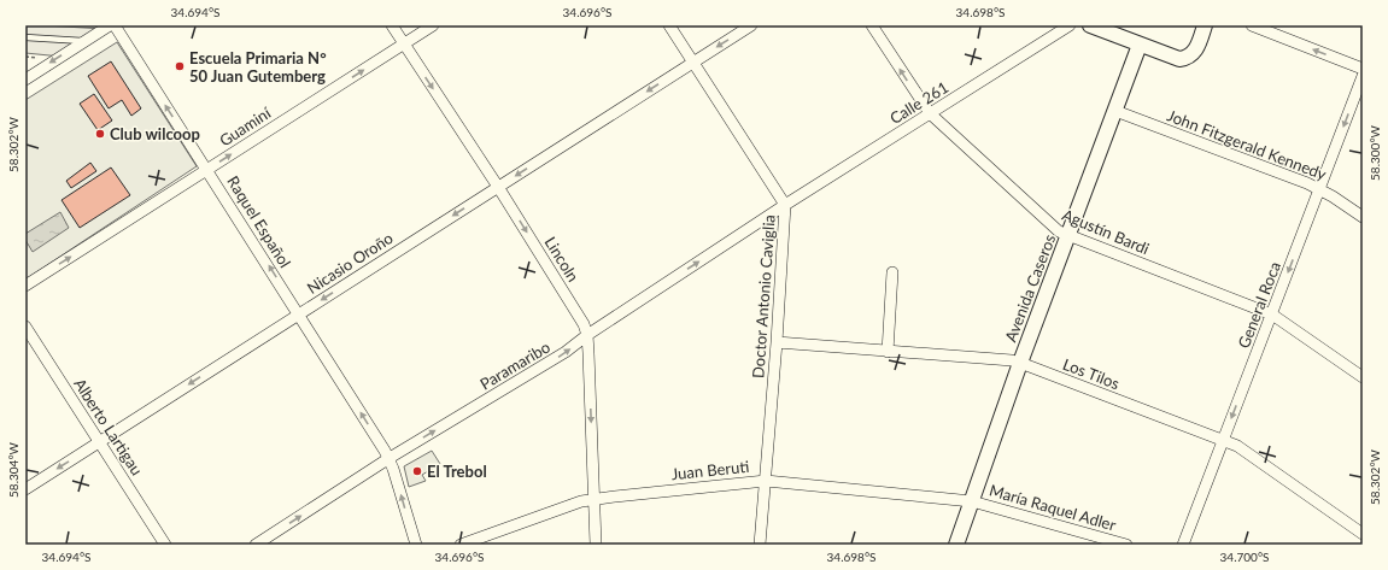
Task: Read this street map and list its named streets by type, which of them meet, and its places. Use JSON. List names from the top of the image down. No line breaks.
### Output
{"streets":{"street":["Calle 261","Guaminí","John Fitzgerald Kennedy","Raquel Español","Agustín Bardi","Lincoln","Nicasio Oroño","Avenida Caseros","Doctor Antonio Caviglia","General Roca","Paramaribo","Los Tilos","Alberto Lartigau","Juan Beruti","María Raquel Adler"]},"crossings":[["Calle 261","Agustín Bardi"],["Calle 261","Doctor Antonio Caviglia"],["Calle 261","Paramaribo"],["Guaminí","Raquel Español"],["Guaminí","Lincoln"],["John Fitzgerald Kennedy","Avenida Caseros"],["John Fitzgerald Kennedy","General Roca"],["Raquel Español","Nicasio Oroño"],["Raquel Español","Paramaribo"],["Agustín Bardi","Avenida Caseros"],["Agustín Bardi","General Roca"],["Lincoln","Nicasio Oroño"],["Lincoln","Paramaribo"],["Lincoln","Juan Beruti"],["Nicasio Oroño","Doctor Antonio Caviglia"],["Nicasio Oroño","Alberto Lartigau"],["Avenida Caseros","Los Tilos"],["Avenida Caseros","Juan Beruti"],["Avenida Caseros","María Raquel Adler"],["Doctor Antonio Caviglia","Paramaribo"],["Doctor Antonio Caviglia","Los Tilos"],["Doctor Antonio Caviglia","Juan Beruti"],["General Roca","Los Tilos"],["Juan Beruti","María Raquel Adler"]],"one_way":["Guaminí","Raquel Español","Lincoln","Nicasio Oroño","General Roca","Paramaribo"],"places":["Escuela Primaria N° 50 Juan Gutemberg","Club wilcoop","El Trebol"],"coordinates":["34.694°S","34.696°S","34.698°S","58.302°W","58.300°W","58.304°W","34.700°S"]}
